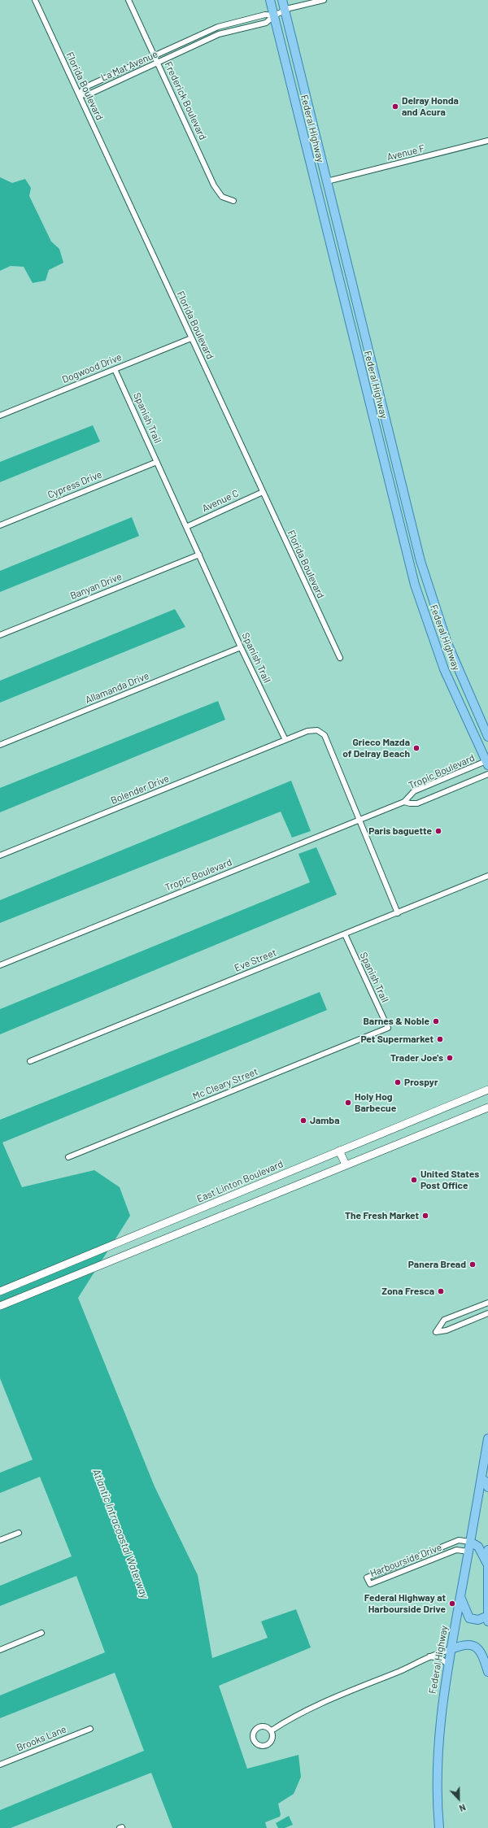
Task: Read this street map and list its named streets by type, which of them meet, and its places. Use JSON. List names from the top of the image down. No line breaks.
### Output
{"streets":{"main road":["Federal Highway","East Linton Boulevard"],"street":["La Mat Avenue","Florida Boulevard","Frederick Boulevard","Avenue F","Dogwood Drive","Spanish Trail","Cypress Drive","Avenue C","Banyan Drive","Allamanda Drive","Tropic Boulevard","Bolender Drive","Eve Street","Mc Cleary Street","Harbourside Drive","Brooks Lane"]},"crossings":[["La Mat Avenue","Florida Boulevard"],["La Mat Avenue","Frederick Boulevard"],["La Mat Avenue","Federal Highway"],["Florida Boulevard","Dogwood Drive"],["Florida Boulevard","Avenue C"],["Federal Highway","Avenue F"],["Federal Highway","Tropic Boulevard"],["Federal Highway","Harbourside Drive"],["Dogwood Drive","Spanish Trail"],["Spanish Trail","Cypress Drive"],["Spanish Trail","Avenue C"],["Spanish Trail","Banyan Drive"],["Spanish Trail","Allamanda Drive"],["Spanish Trail","Bolender Drive"],["Spanish Trail","Eve Street"],["Spanish Trail","Mc Cleary Street"]],"water":["Atlantic Intracoastal Waterway"],"places":["Delray Honda and Acura","Grieco Mazda of Delray Beach","Paris baguette","Barnes & Noble","Pet Supermarket","Trader Joe's","Prospyr","Holy Hog Barbecue","Jamba","United States Post Office","The Fresh Market","Panera Bread","Zona Fresca","Federal Highway at Harbourside Drive"],"north":"bottom"}
